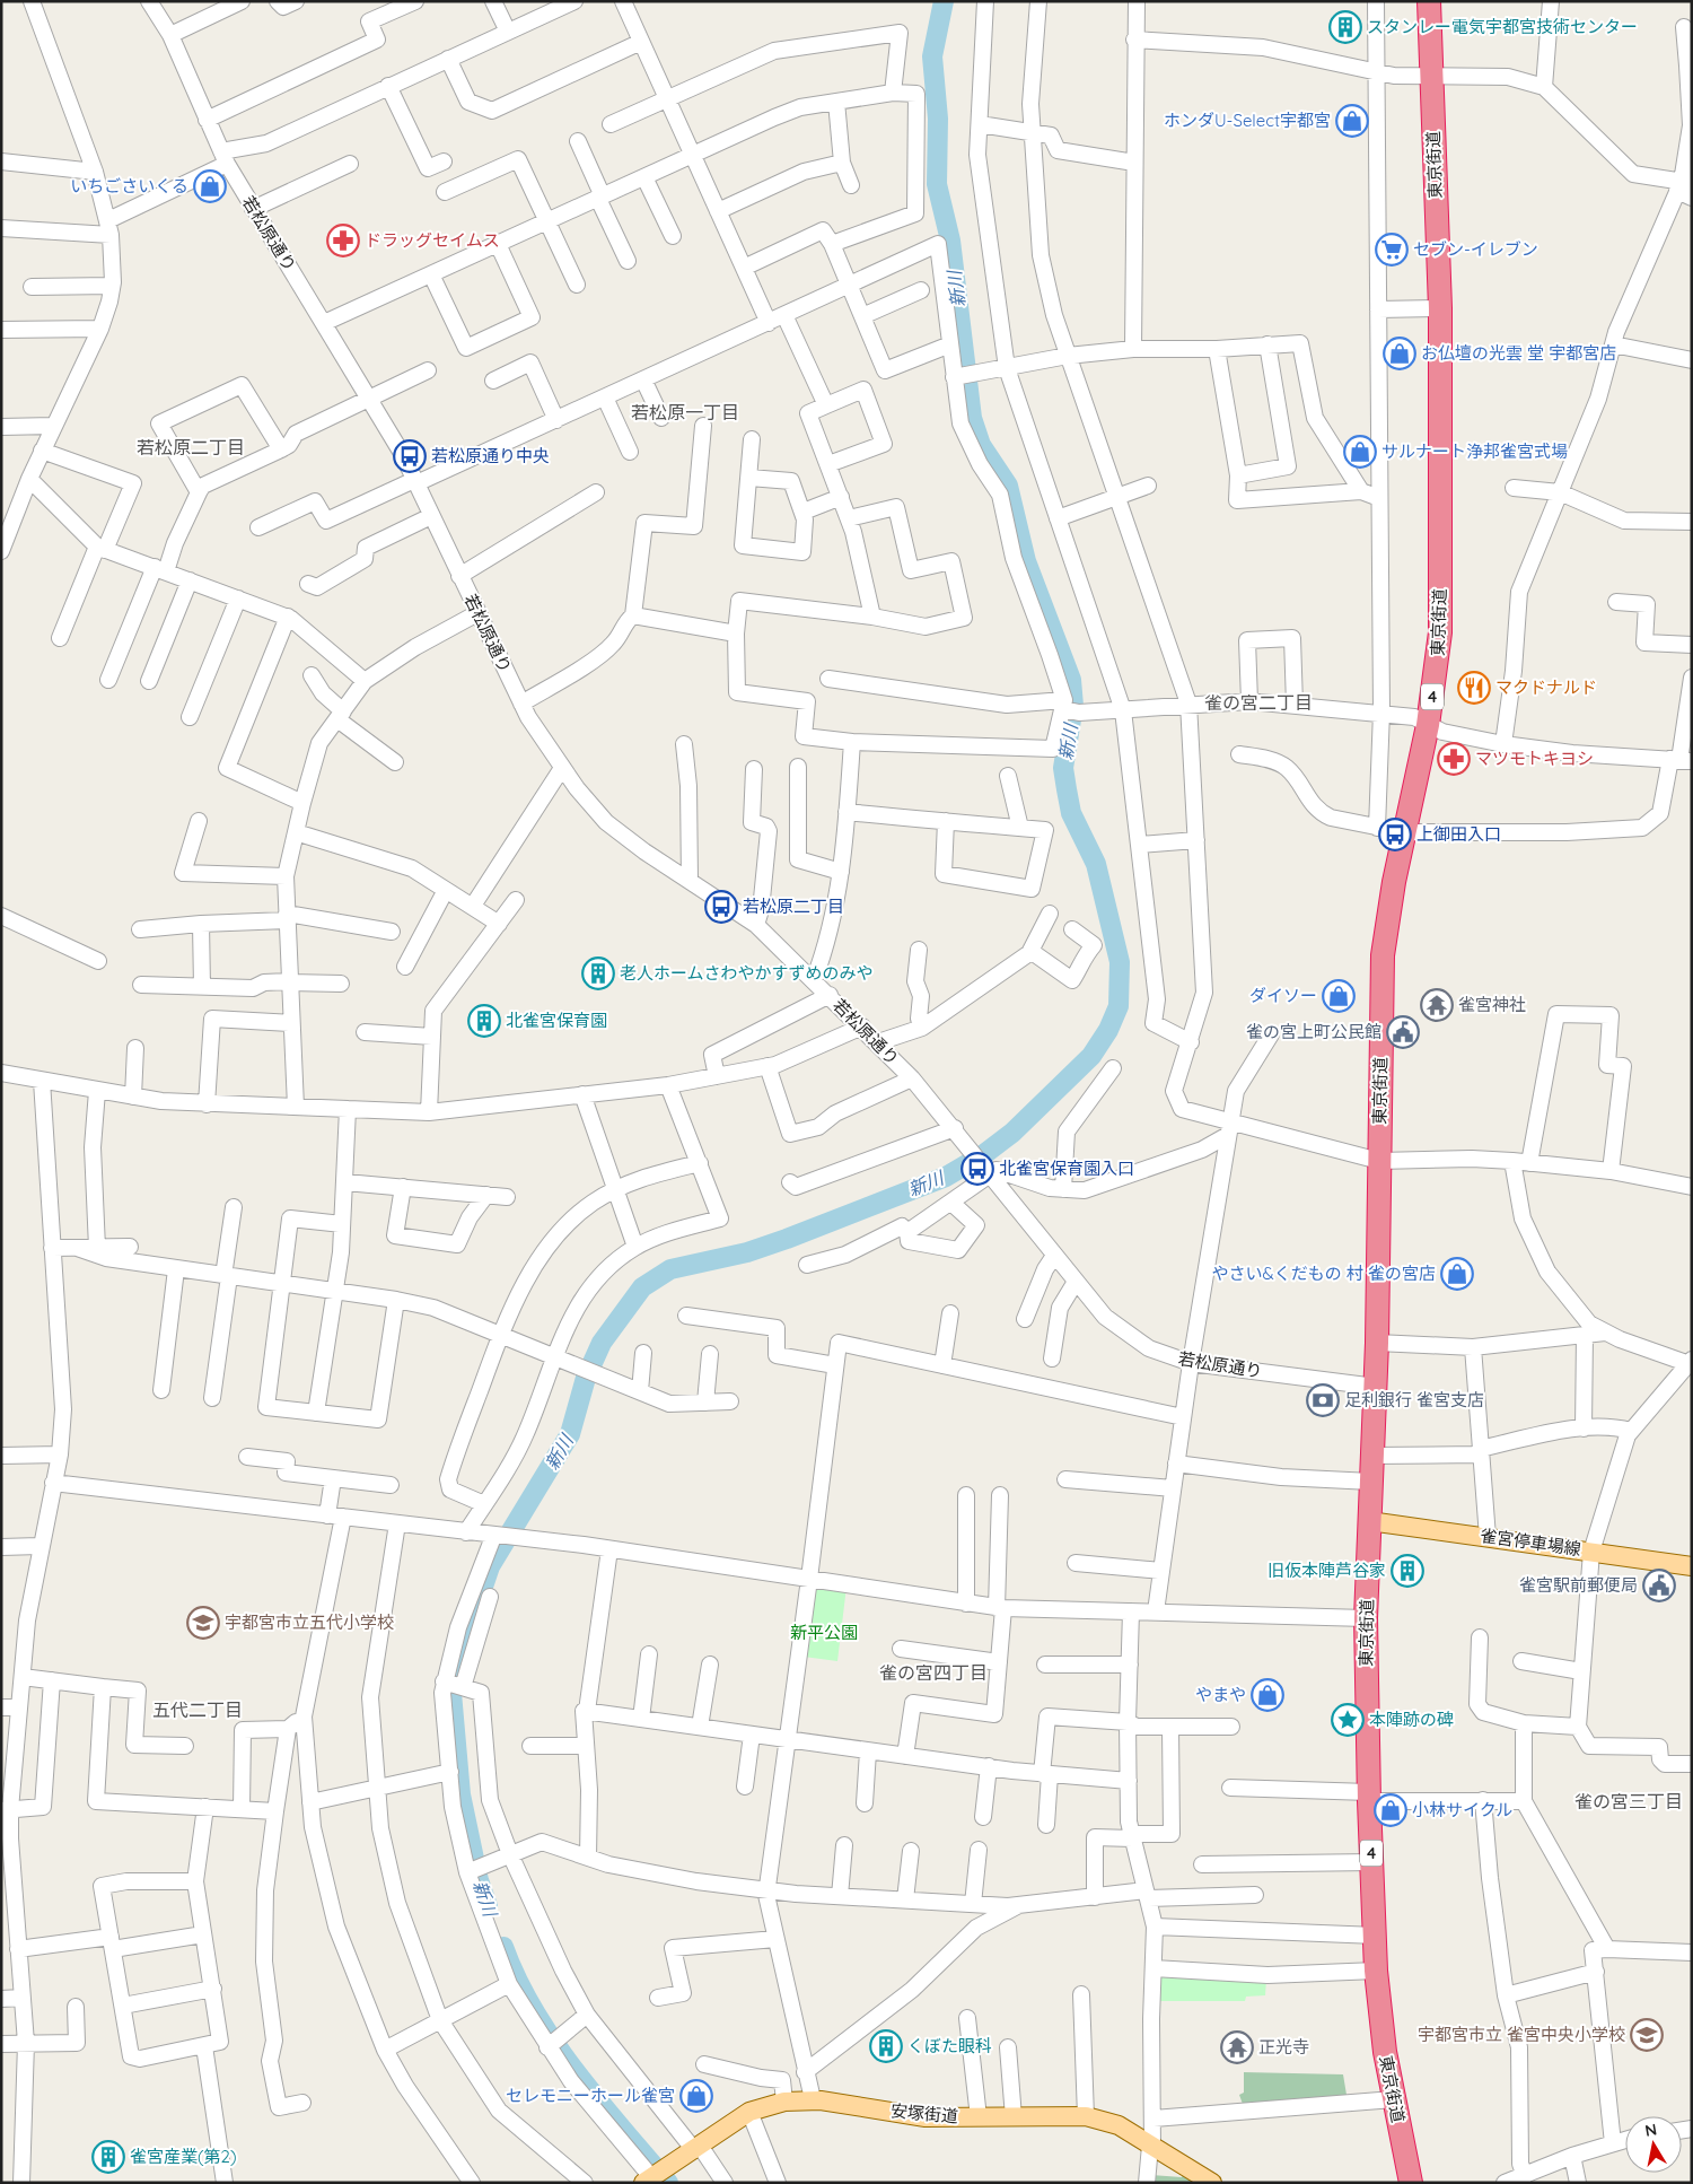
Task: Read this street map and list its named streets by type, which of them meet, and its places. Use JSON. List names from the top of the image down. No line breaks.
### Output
{"streets":{"highway":["東京街道","4"],"main road":["雀宮停車場線","安塚街道"],"street":["若松原通り"]},"crossings":[["東京街道","若松原通り"],["東京街道","雀宮停車場線"]],"districts":["若松原一丁目","若松原二丁目","雀の宮二丁目","雀の宮四丁目","五代二丁目","雀の宮三丁目"],"water":["新川"],"parks":["新平公園"],"places":{"building":["スタンレー電気宇都宮技術センター","老人ホームさわやかすずめのみや","北雀宮保育園","旧仮本陣芦谷家","くぼた眼科","雀宮産業(第2)"],"shop":["ホンダU-Select宇都宮","いちごさいくる","お仏壇の光雲 堂 宇都宮店","サルナート浄邦雀宮式場","ダイソー","やさい&くだもの 村 雀の宮店","やまや","小林サイクル","セレモニーホール雀宮"],"pharmacy":["ドラッグセイムス","マツモトキヨシ"],"supermarket":["セブン-イレブン"],"bus stop":["若松原通り中央","上御田入口","若松原二丁目","北雀宮保育園入口"],"restaurant":["マクドナルド"],"temple":["雀宮神社","正光寺"],"public building":["雀の宮上町公民館","雀宮駅前郵便局"],"bank":["足利銀行 雀宮支店"],"school or university":["宇都宮市立五代小学校","宇都宮市立 雀宮中央小学校"],"place":["本陣跡の碑"]},"north":"top"}
